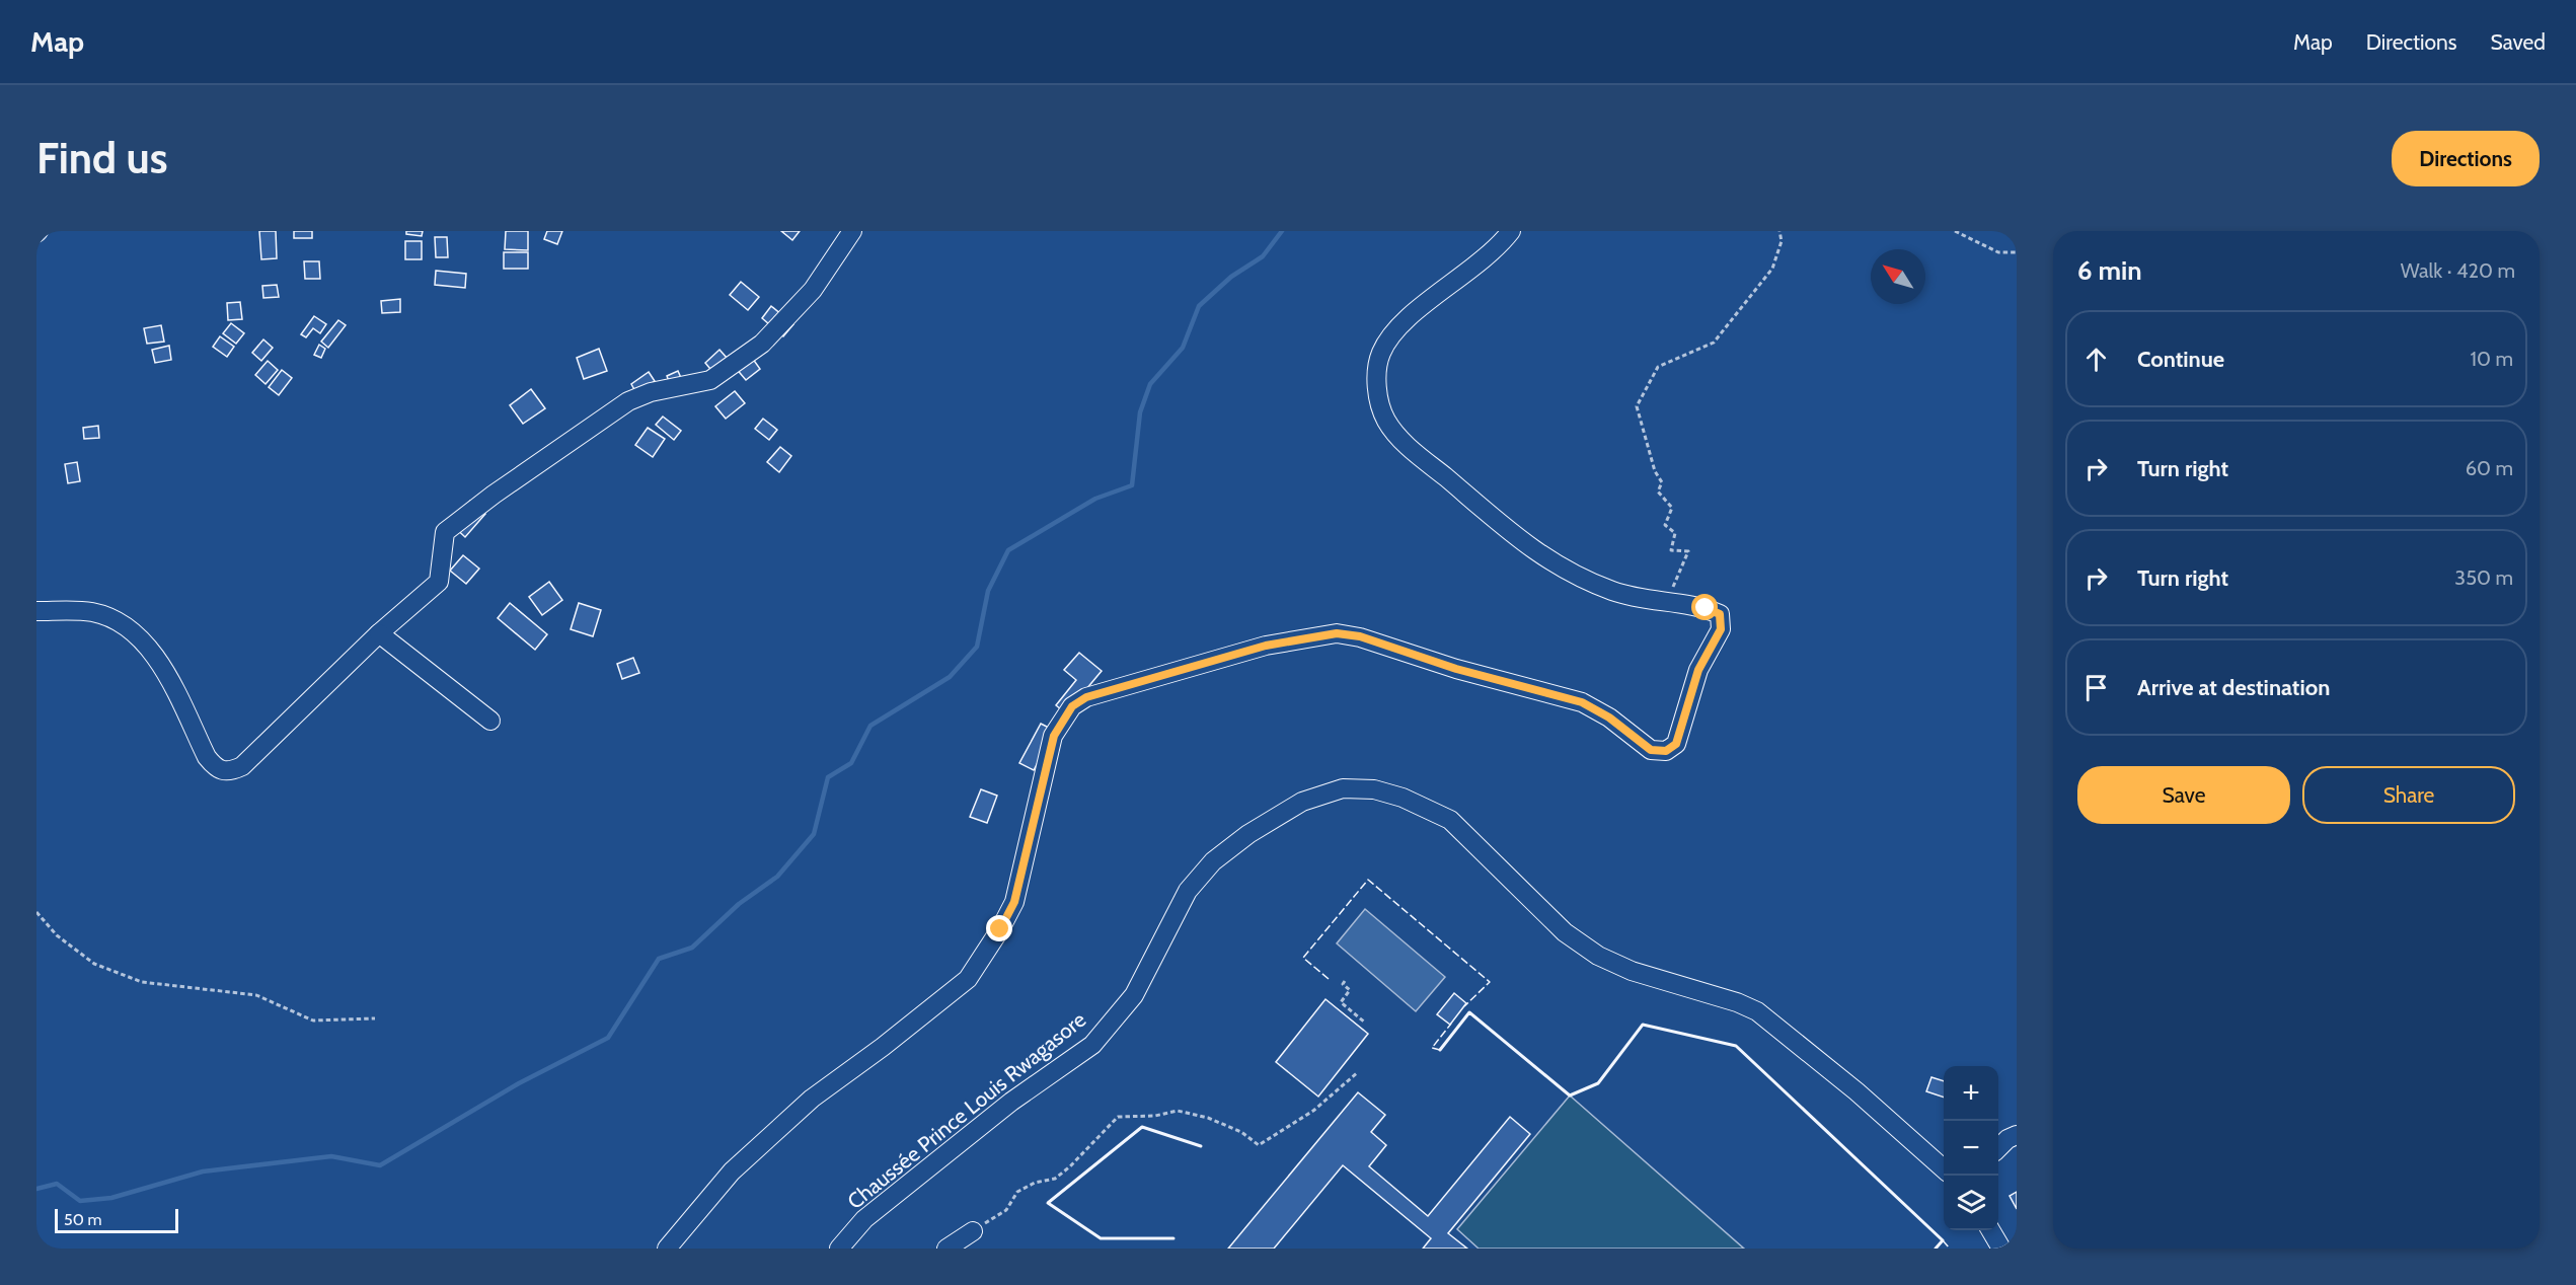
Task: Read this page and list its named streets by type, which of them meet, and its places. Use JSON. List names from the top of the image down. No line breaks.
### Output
{"streets":{"street":["Chaussée Prince Louis Rwagasore"]},"scale_bar":"50 m","north":"top left","page":{"header":"Map","nav":["Map","Directions","Saved"],"buttons":["Directions",["Save","Share"]],"title":"Find us","heading":["6 min","Walk · 420 m"],"list":[["Continue","10 m"],["Turn right","60 m"],["Turn right","350 m"],"Arrive at destination"],"map_buttons":["+","−"],"scale":"50 m"}}
